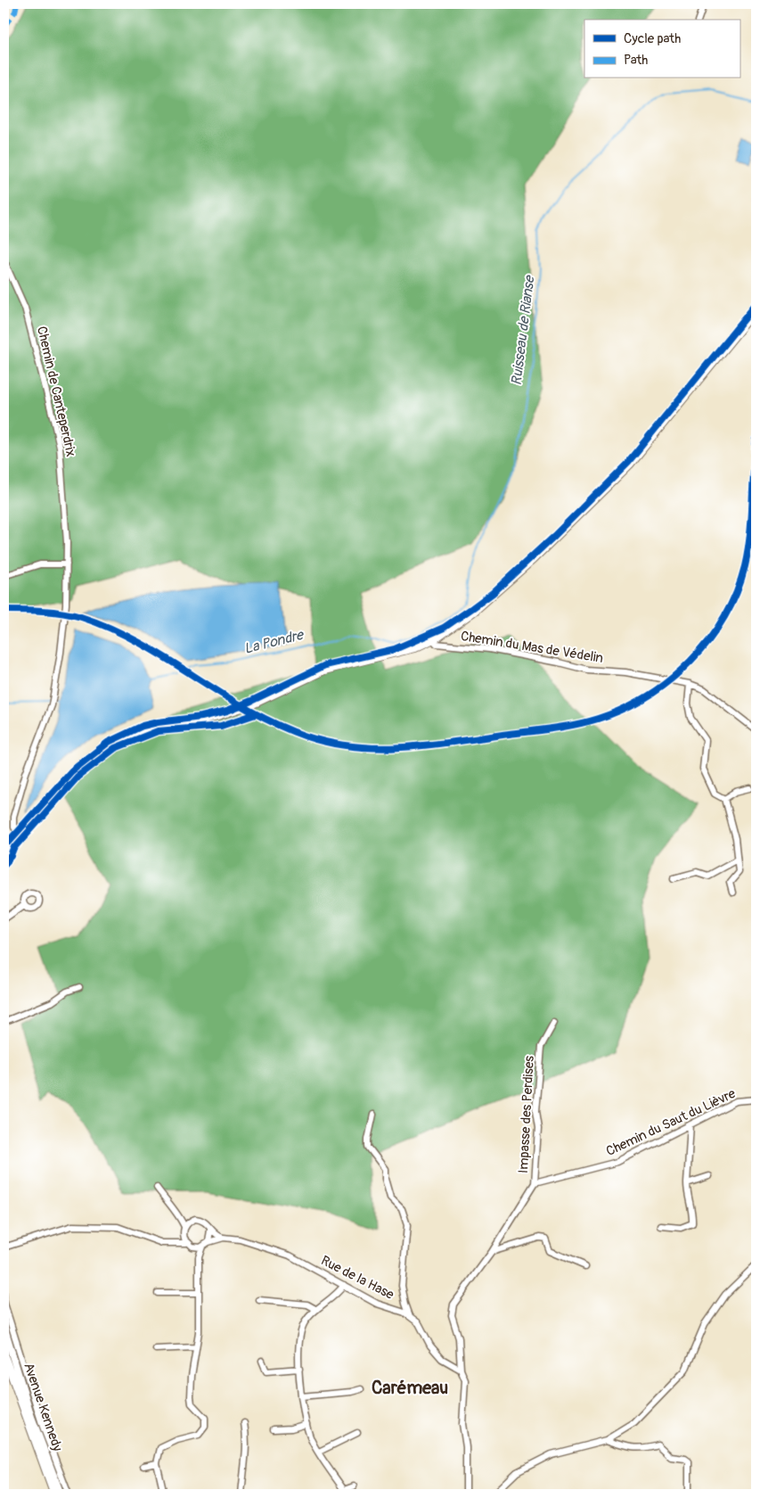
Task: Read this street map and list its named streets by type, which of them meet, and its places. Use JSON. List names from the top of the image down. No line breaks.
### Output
{"streets":{"main road":["Avenue Kennedy"],"street":["Chemin de Canteperdrix","Chemin du Mas de Védelin","Impasse des Perdises","Chemin du Saut du Lièvre","Rue de la Hase"]},"crossings":[["Impasse des Perdises","Chemin du Saut du Lièvre"]],"districts":["Carémeau"],"water":["Ruisseau de Rianse","La Pondre"],"legend":["Cycle path","Path"]}
